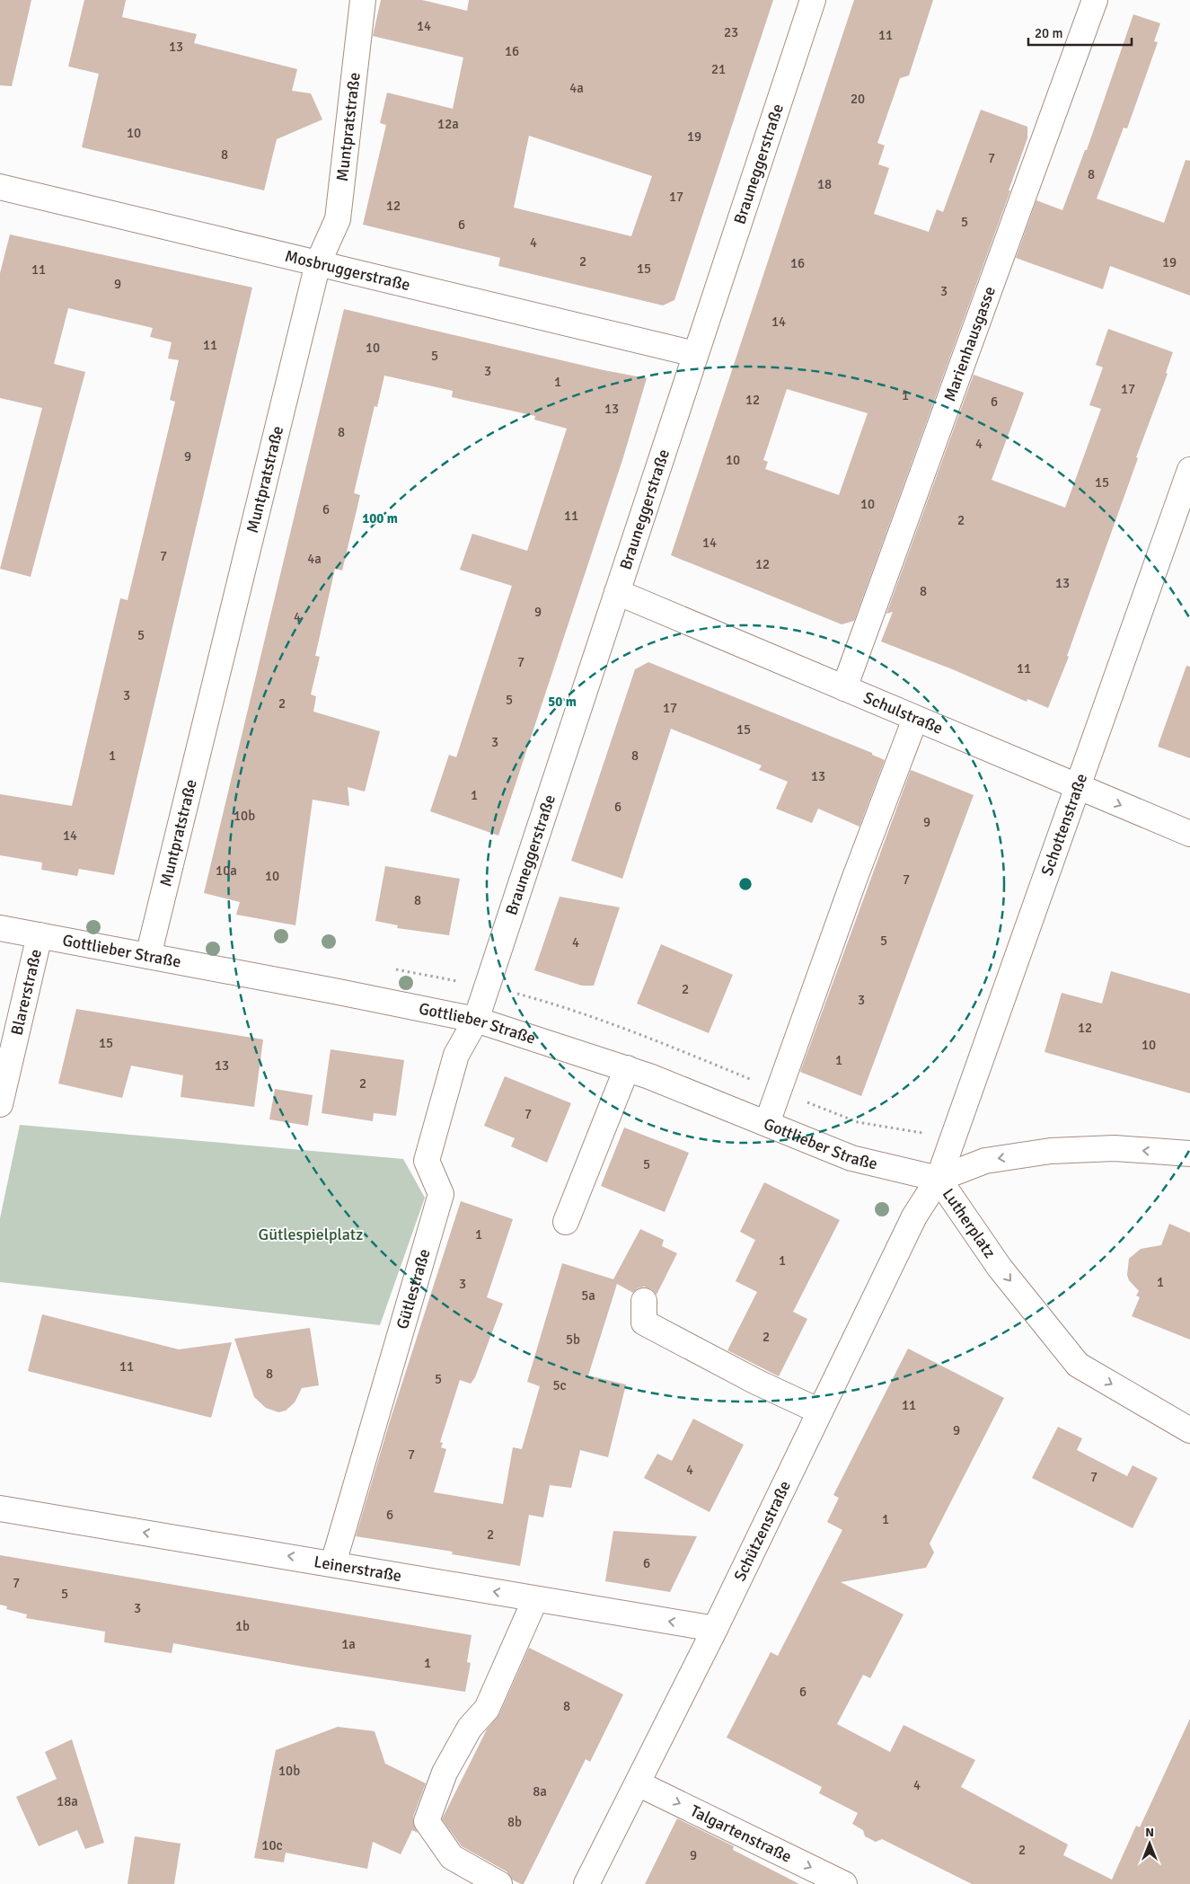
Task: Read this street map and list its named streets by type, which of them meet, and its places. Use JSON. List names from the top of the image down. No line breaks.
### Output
{"streets":{"street":["Muntpratstraße","Brauneggerstraße","Mosbruggerstraße","Marienhausgasse","Schulstraße","Schottenstraße","Gottlieber Straße","Blarerstraße","Lutherplatz","Gütlestraße","Schützenstraße","Leinerstraße","Talgartenstraße"]},"crossings":[["Muntpratstraße","Mosbruggerstraße"],["Muntpratstraße","Gottlieber Straße"],["Brauneggerstraße","Mosbruggerstraße"],["Brauneggerstraße","Schulstraße"],["Brauneggerstraße","Gottlieber Straße"],["Brauneggerstraße","Gütlestraße"],["Marienhausgasse","Schulstraße"],["Schulstraße","Schottenstraße"],["Schottenstraße","Gottlieber Straße"],["Schottenstraße","Lutherplatz"],["Schottenstraße","Schützenstraße"],["Gottlieber Straße","Blarerstraße"],["Gottlieber Straße","Lutherplatz"],["Gottlieber Straße","Gütlestraße"],["Gottlieber Straße","Schützenstraße"],["Lutherplatz","Schützenstraße"],["Gütlestraße","Leinerstraße"],["Schützenstraße","Leinerstraße"],["Schützenstraße","Talgartenstraße"]],"one_way":["Leinerstraße","Talgartenstraße"],"parks":["Gütlespielplatz"],"house_numbers":["14","23","11","13","16","21","4a","20","12a","10","19","8","7","8","18","17","12","5","6","4","2","19","16","15","11","9","3","14","11","10","5","3","1","17","1","12","6","13","8","4","9","10","15","10","6","11","2","14","7","4a","12","13","8","9","4","5","7","11","3","5","2","17","15","3","1","8","13","1","6","10b","9","14","10a","10","7","8","5","4","2","3","12","15","10","1","13","2","7","5","1","1","1","3","5a","2","5b","11","8","5","5c","11","9","7","4","7","6","1","2","6","7","5","3","1b","1a","1","6","8","10b","4","8a","18a","8b","10c","2","9"],"scale_bar":"20 m","north":"top","rings":["100 m","50 m"]}
